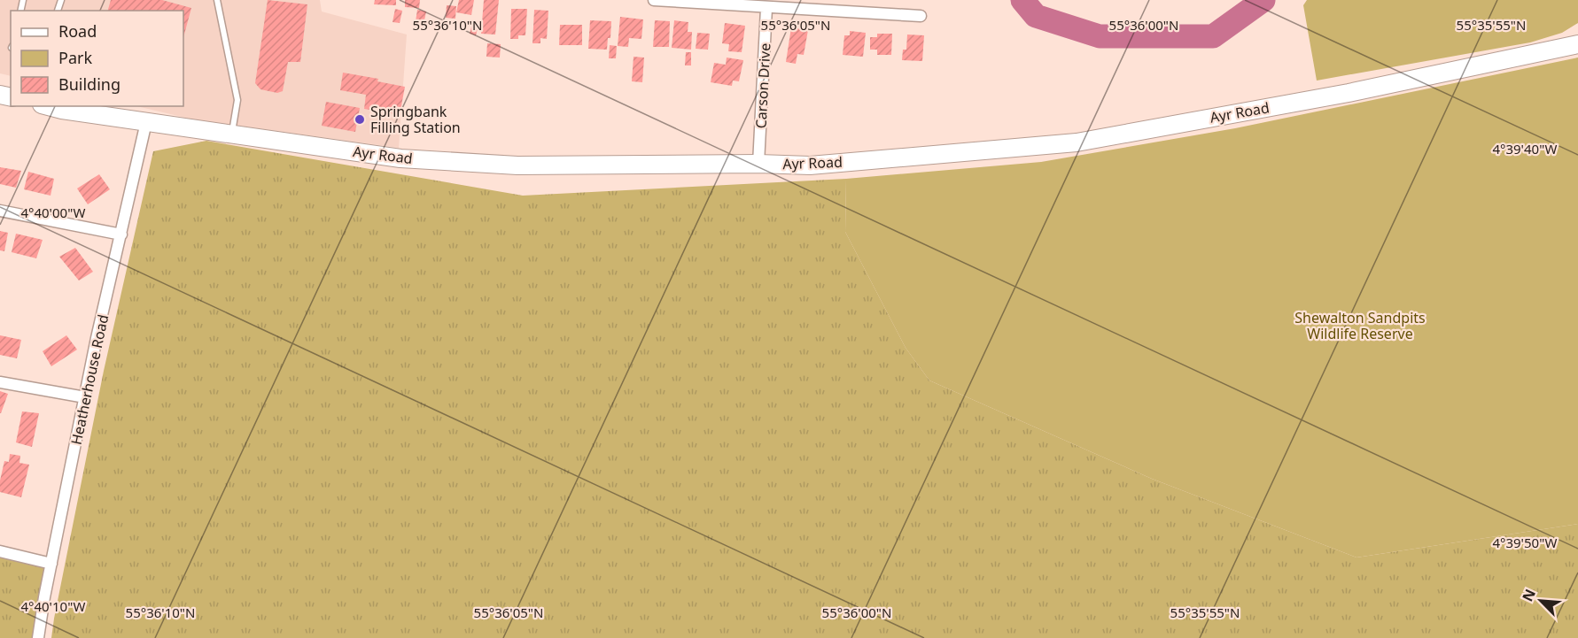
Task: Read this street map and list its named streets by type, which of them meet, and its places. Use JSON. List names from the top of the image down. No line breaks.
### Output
{"streets":{"main road":["Ayr Road"],"street":["Carson Drive","Heatherhouse Road"]},"crossings":[["Carson Drive","Ayr Road"],["Ayr Road","Heatherhouse Road"]],"parks":["Shewalton Sandpits Wildlife Reserve"],"places":["Springbank Filling Station"],"legend":["Road","Park","Building"],"north":"top left","coordinates":["55°36'10\"N","55°36'05\"N","55°36'00\"N","55°35'55\"N","4°39'40\"W","4°40'00\"W","4°39'50\"W","4°40'10\"W"]}
